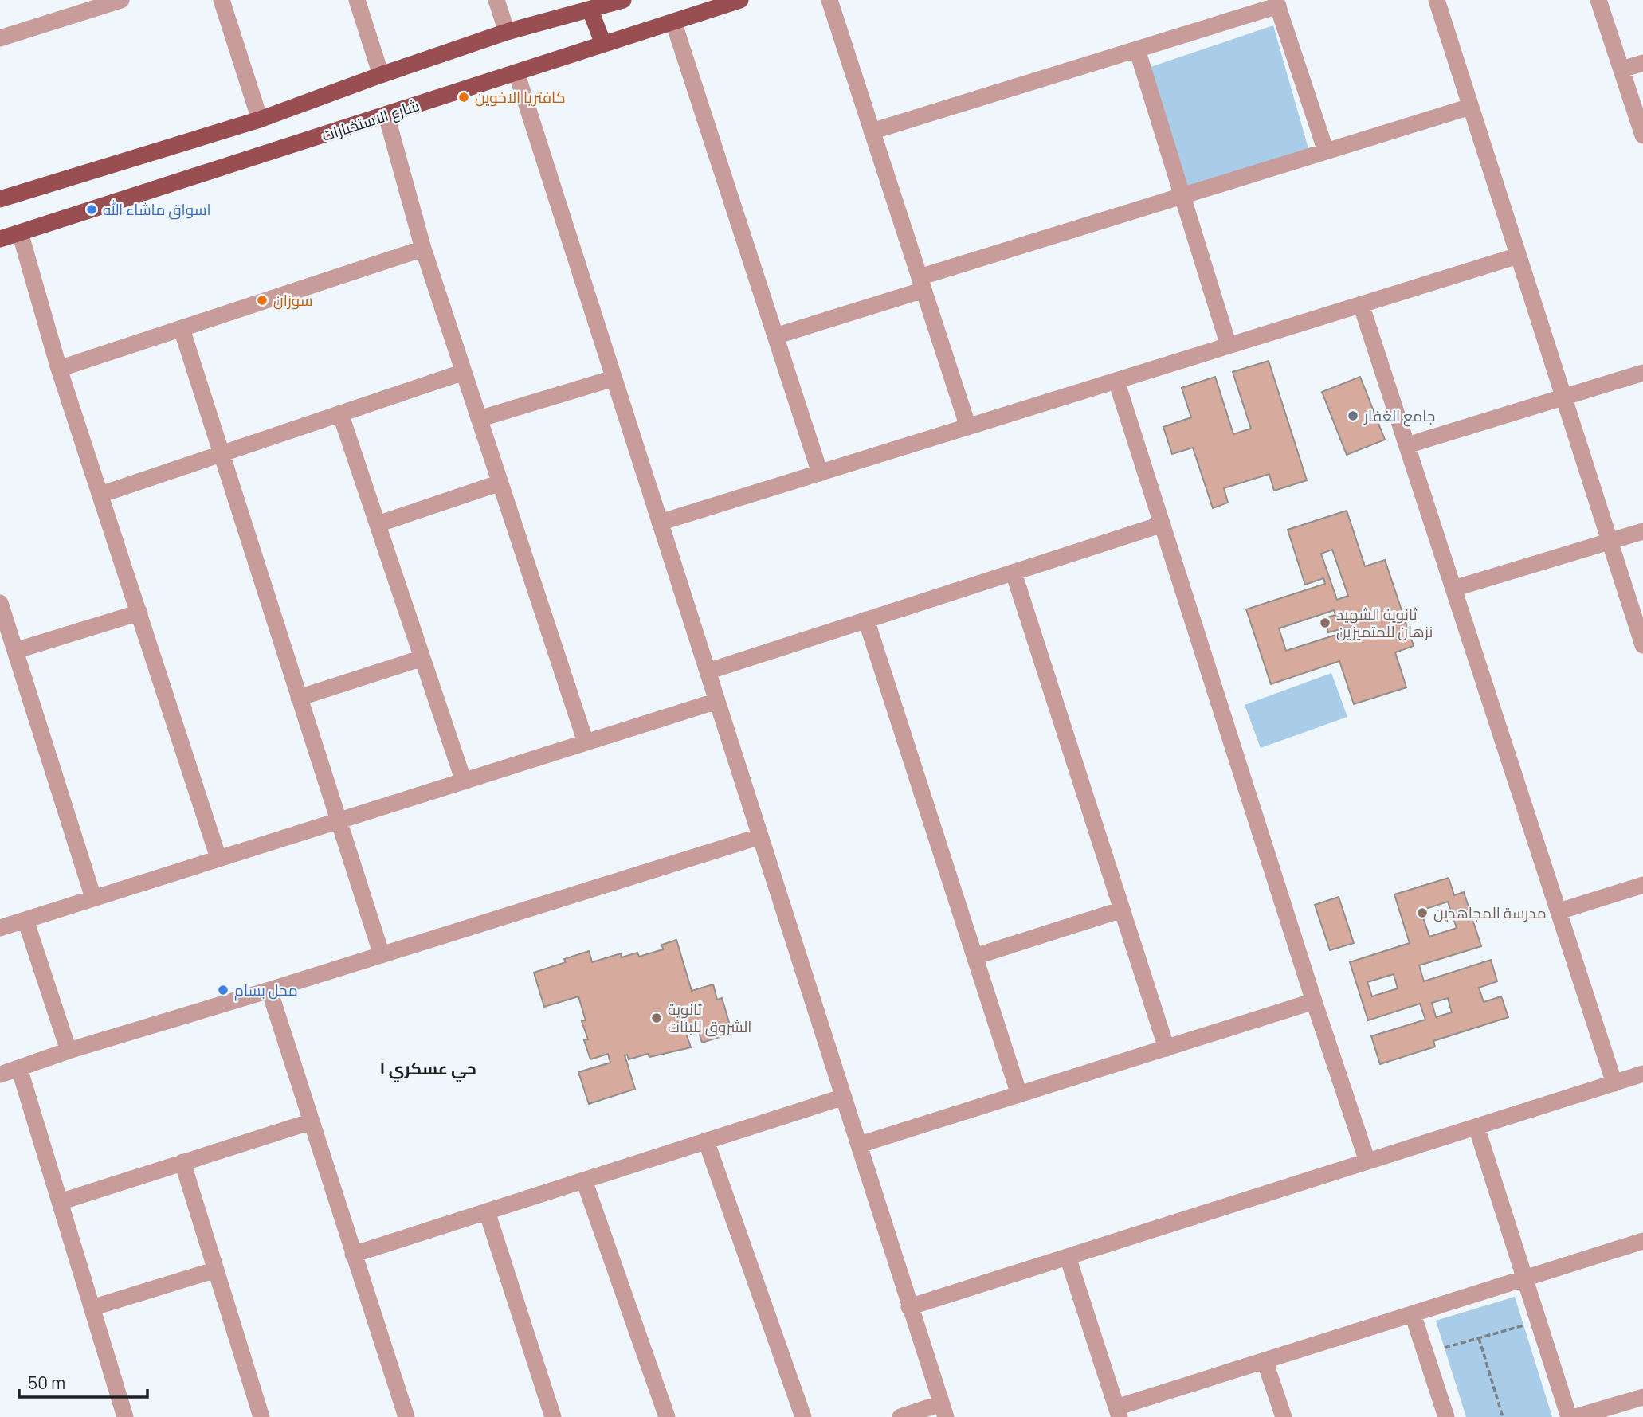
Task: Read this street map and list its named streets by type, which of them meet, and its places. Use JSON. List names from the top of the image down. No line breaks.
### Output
{"streets":{"main road":["شارع الاستخبارات"]},"districts":["حي عسكري ١"],"places":["كافتريا الاخوين","اسواق ماشاء الله","سوزان","جامع الغفار","ثانوية الشهيد نزهان للمتميزين","مدرسة المجاهدين","محل بسام","ثانوية الشروق للبنات"],"scale_bar":"50 m"}
